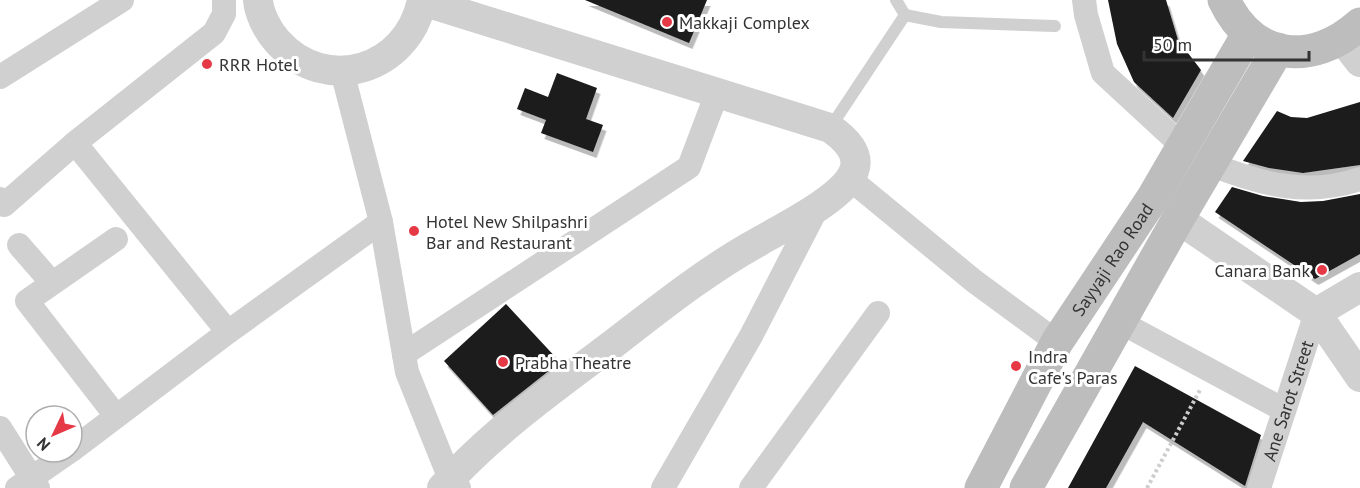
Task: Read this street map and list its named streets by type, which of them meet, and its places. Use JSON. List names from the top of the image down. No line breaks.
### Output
{"streets":{"main road":["Sayyaji Rao Road"],"street":["Ane Sarot Street"]},"places":["Makkaji Complex","RRR Hotel","Hotel New Shilpashri Bar and Restaurant","Canara Bank","Prabha Theatre","Indra Cafe's Paras"],"scale_bar":"50 m","north":"bottom left"}
